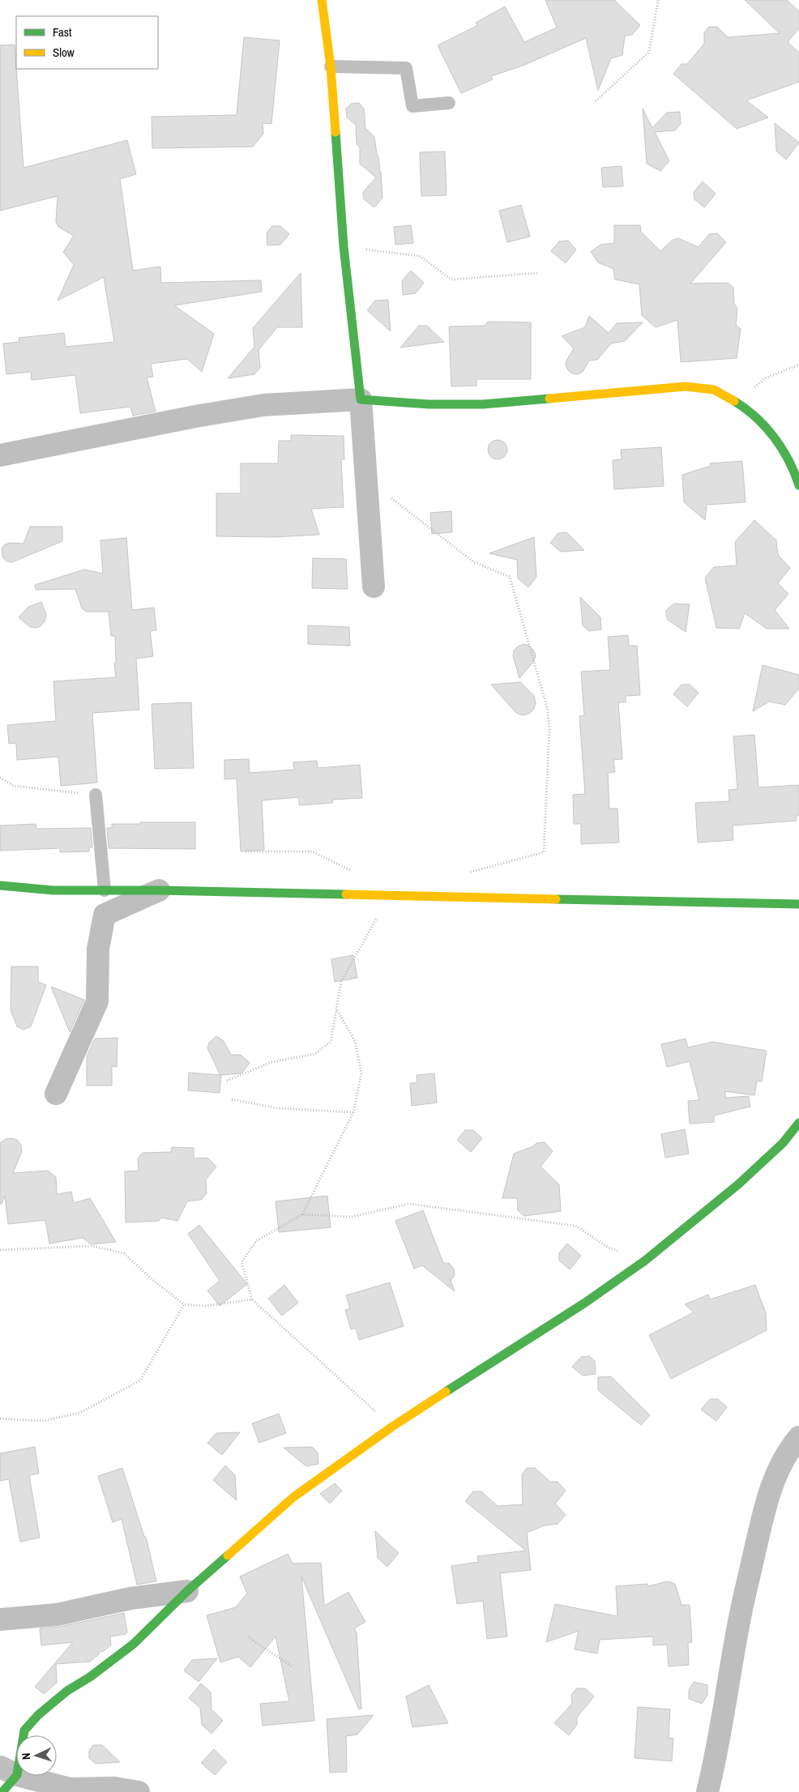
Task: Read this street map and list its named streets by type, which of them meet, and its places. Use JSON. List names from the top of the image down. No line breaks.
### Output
{"legend":["Fast","Slow"],"north":"left"}
